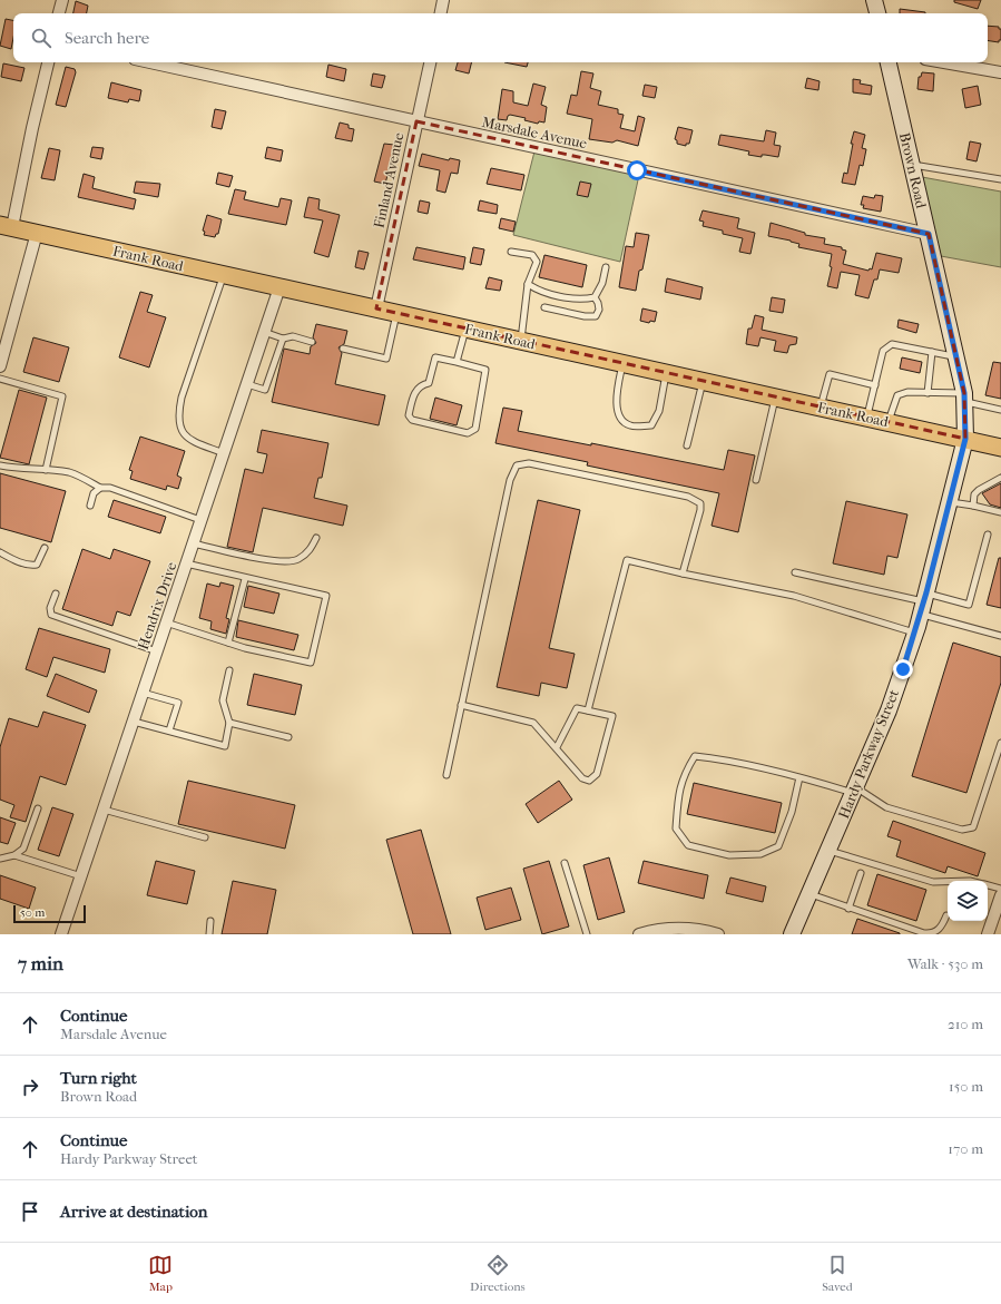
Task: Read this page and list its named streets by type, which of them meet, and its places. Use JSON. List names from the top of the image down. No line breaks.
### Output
{"streets":{"main road":["Brown Road","Frank Road","Hardy Parkway Street"],"street":["Marsdale Avenue","Finland Avenue","Hendrix Drive"]},"crossings":[["Marsdale Avenue","Brown Road"],["Marsdale Avenue","Finland Avenue"],["Brown Road","Frank Road"],["Brown Road","Hardy Parkway Street"],["Finland Avenue","Frank Road"],["Frank Road","Hendrix Drive"],["Frank Road","Hardy Parkway Street"]],"scale_bar":"50 m","page":{"search":"Search here","scale":"50 m","heading":["7 min","Walk · 530 m"],"list":[["Continue","Marsdale Avenue","210 m"],["Turn right","Brown Road","150 m"],["Continue","Hardy Parkway Street","170 m"],"Arrive at destination"],"nav":["Map","Directions","Saved"]}}
